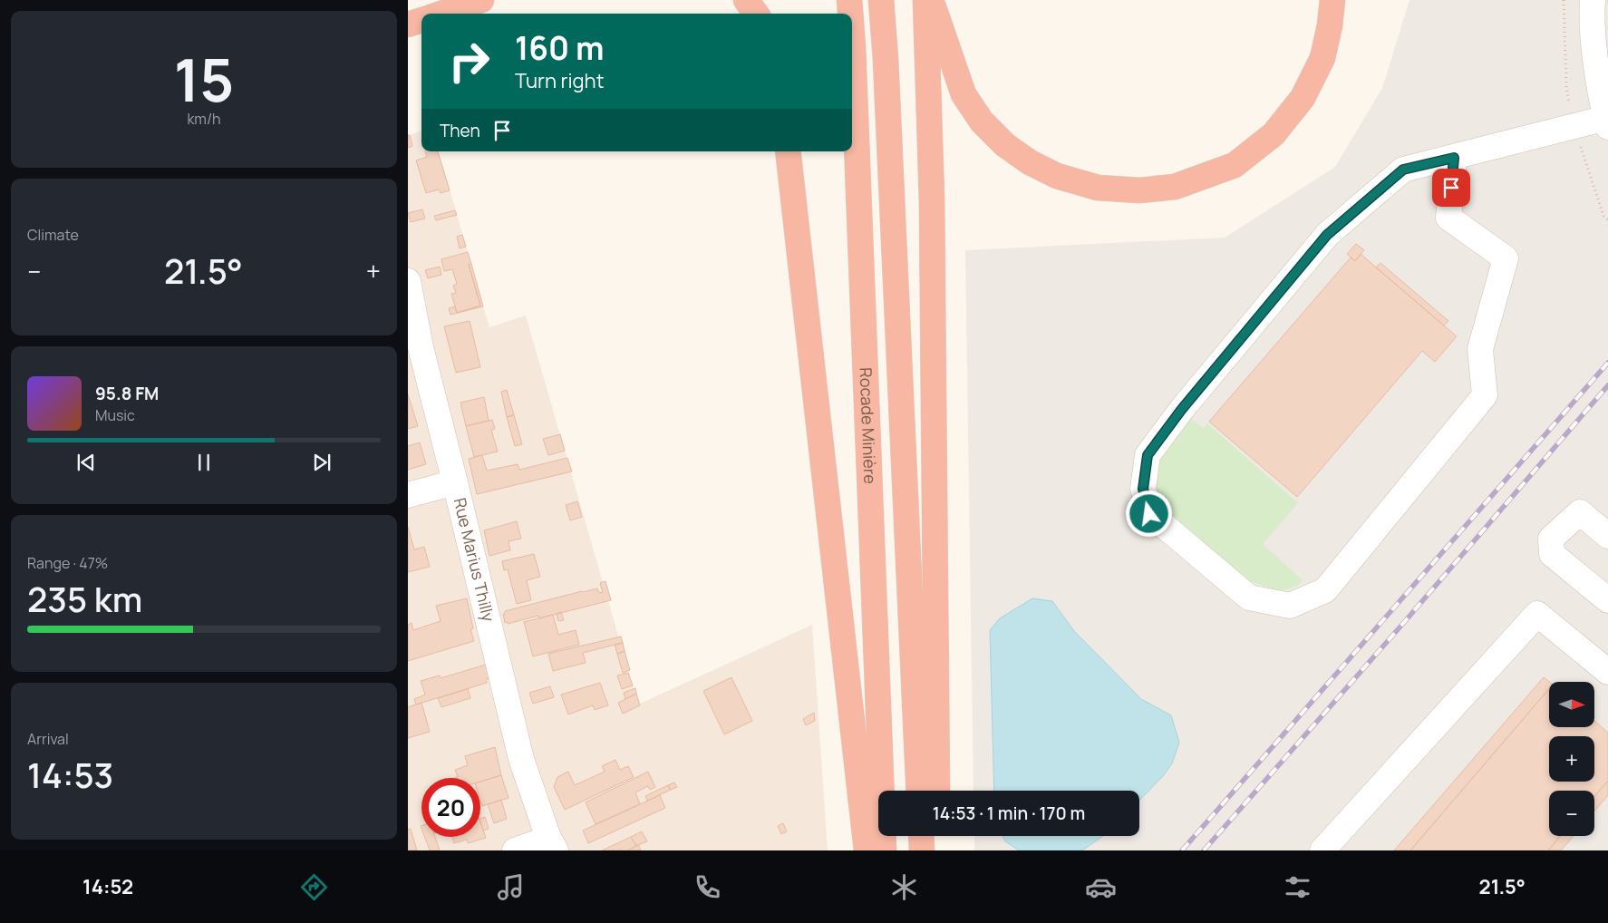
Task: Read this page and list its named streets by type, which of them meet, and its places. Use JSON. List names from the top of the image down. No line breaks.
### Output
{"streets":{"highway":["Rocade Minière"],"street":["Rue Marius Thilly"]},"north":"right","page":{"tile":[["15","km/h"],"Climate",["Range · 47%","235 km"],["Arrival","14:53"]],"turn":["160 m","Turn right"],"then":"Then","heat":["−","21.5°","+"],"song":["95.8 FM","Music"],"map_buttons":["+","−"],"limit":"20","trip":"14:53 · 1 min · 170 m","tabs":["14:52","21.5°"]}}
